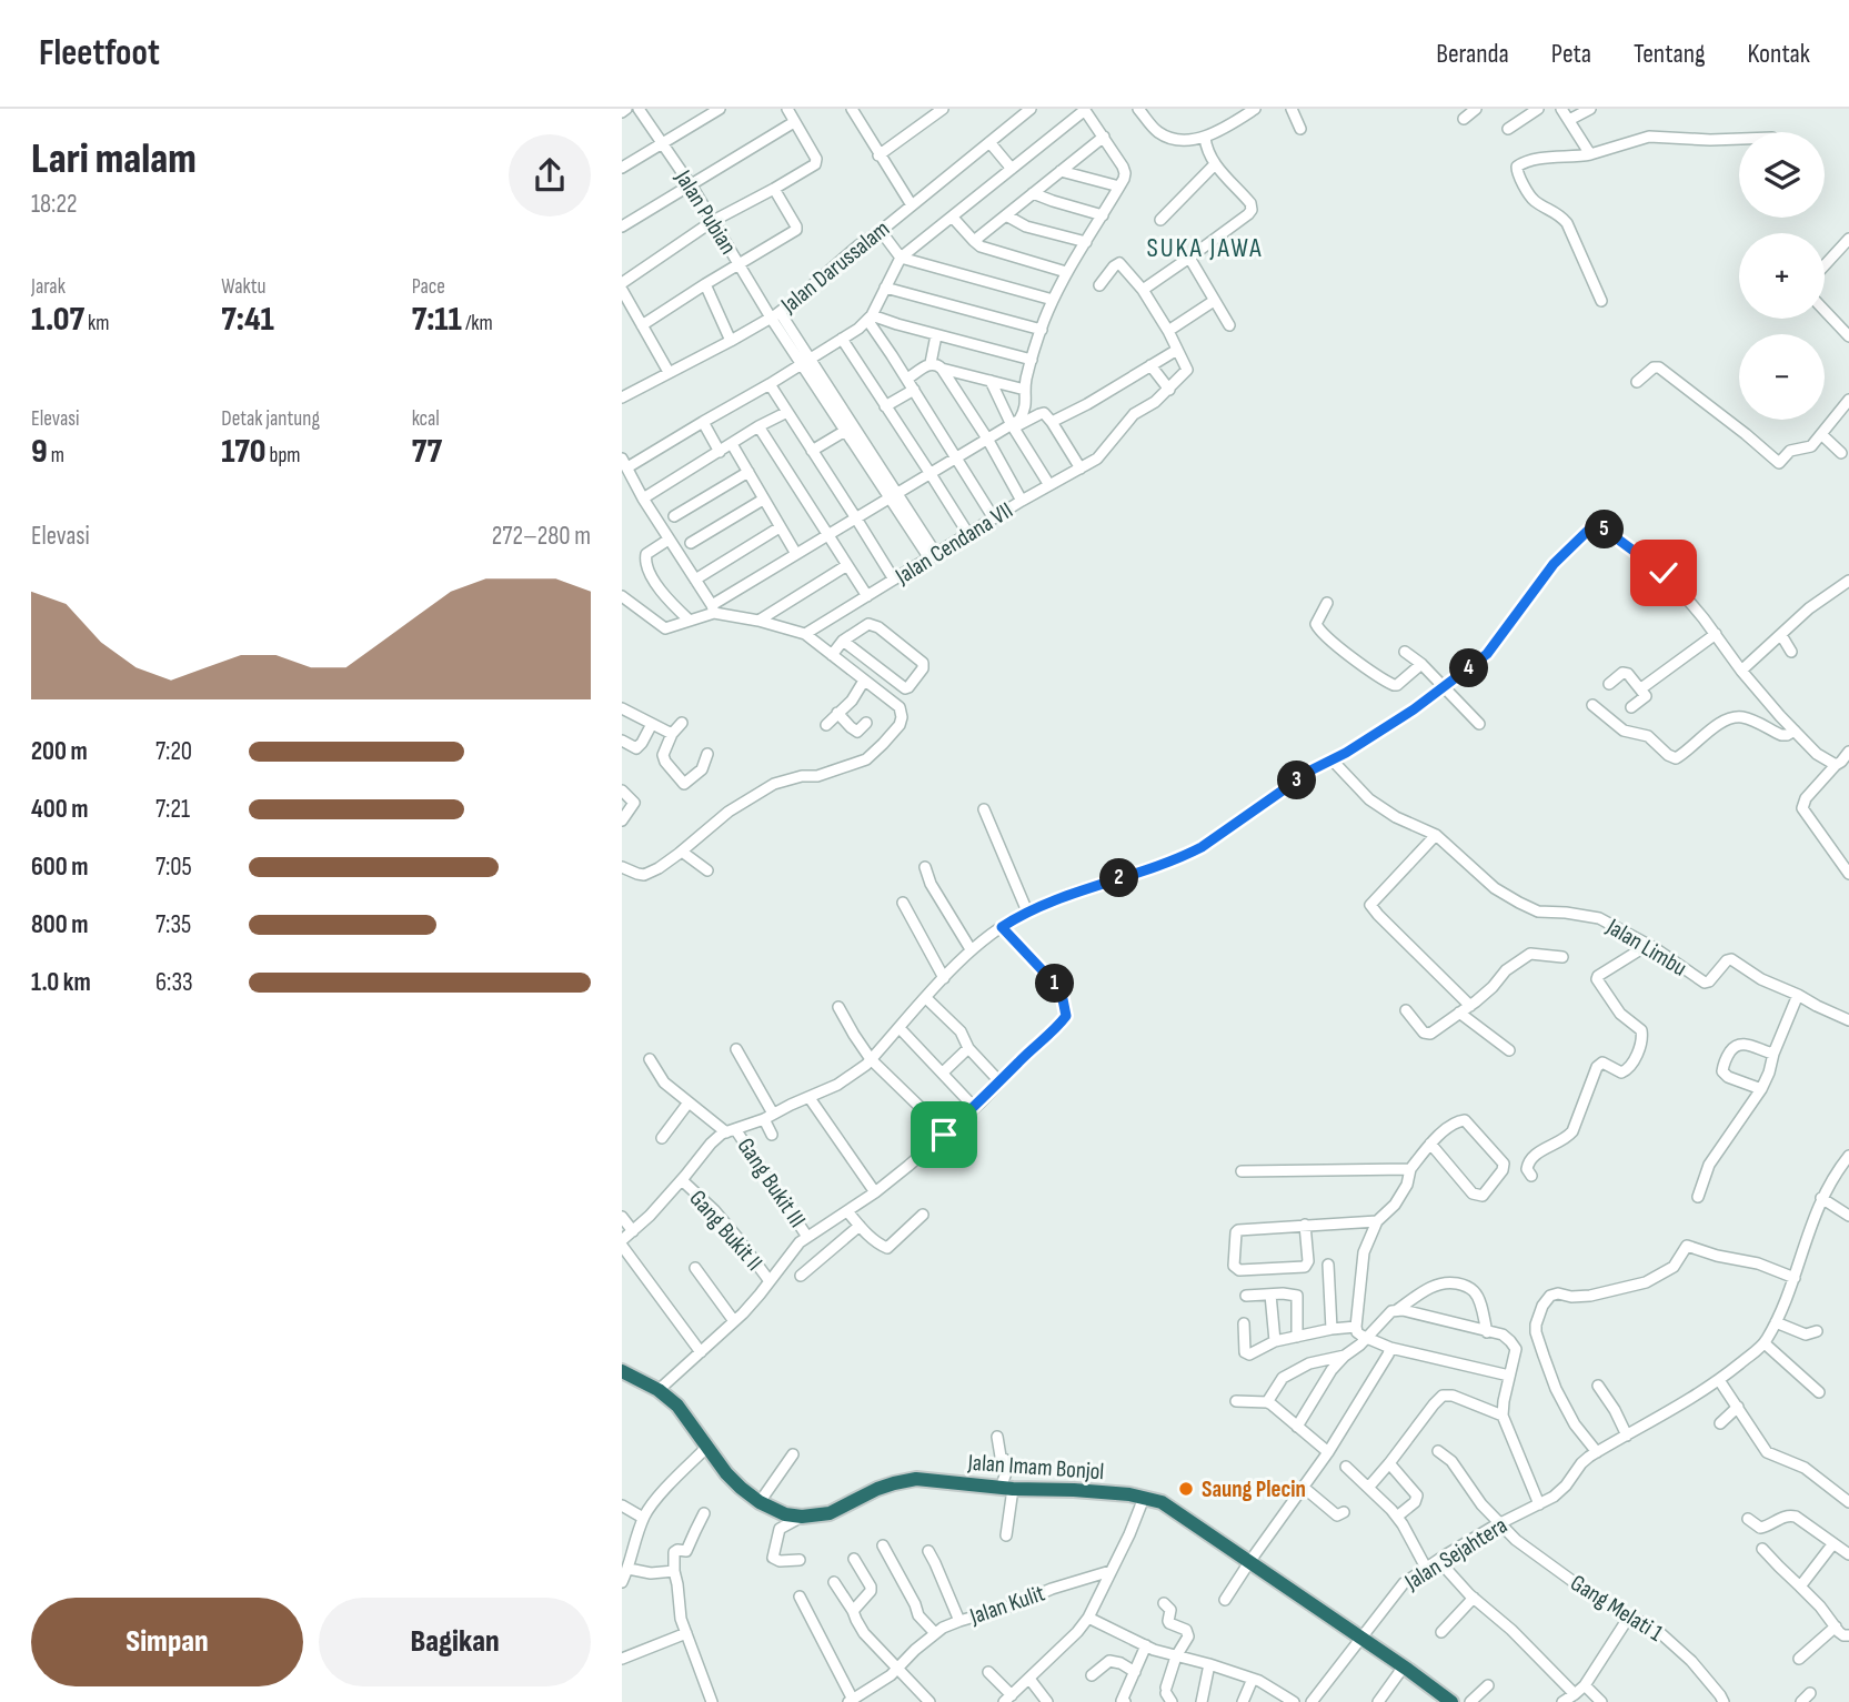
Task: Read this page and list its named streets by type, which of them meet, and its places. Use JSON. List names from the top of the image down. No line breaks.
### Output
{"streets":{"highway":["Jalan Imam Bonjol"],"street":["Jalan Pubian","Jalan Darussalam","Jalan Cendana VII","Jalan Limbu","Gang Bukit III","Gang Bukit II","Jalan Sejahtera","Jalan Kulit","Gang Melati 1"]},"crossings":[["Jalan Pubian","Jalan Darussalam"],["Jalan Pubian","Jalan Cendana VII"],["Jalan Imam Bonjol","Jalan Sejahtera"],["Jalan Sejahtera","Gang Melati 1"]],"districts":["SUKA JAWA"],"places":["Saung Plecin"],"page":{"header":"Fleetfoot","nav":["Beranda","Peta","Tentang","Kontak"],"heading":["Lari malam","18:22"],"map_buttons":["+","−"],"stats":[["Jarak","1.07 km"],["Waktu","7:41"],["Pace","7:11 /km"],["Elevasi","9 m"],["Detak jantung","170 bpm"],["kcal","77"]],"chart":["Elevasi","272–280 m"],"pins":["5","4","3","2","1"],"list":[{"name":"200 m","note":"7:20"},{"name":"400 m","note":"7:21"},{"name":"600 m","note":"7:05"},{"name":"800 m","note":"7:35"},{"name":"1.0 km","note":"6:33"}],"buttons":["Simpan","Bagikan"]}}
